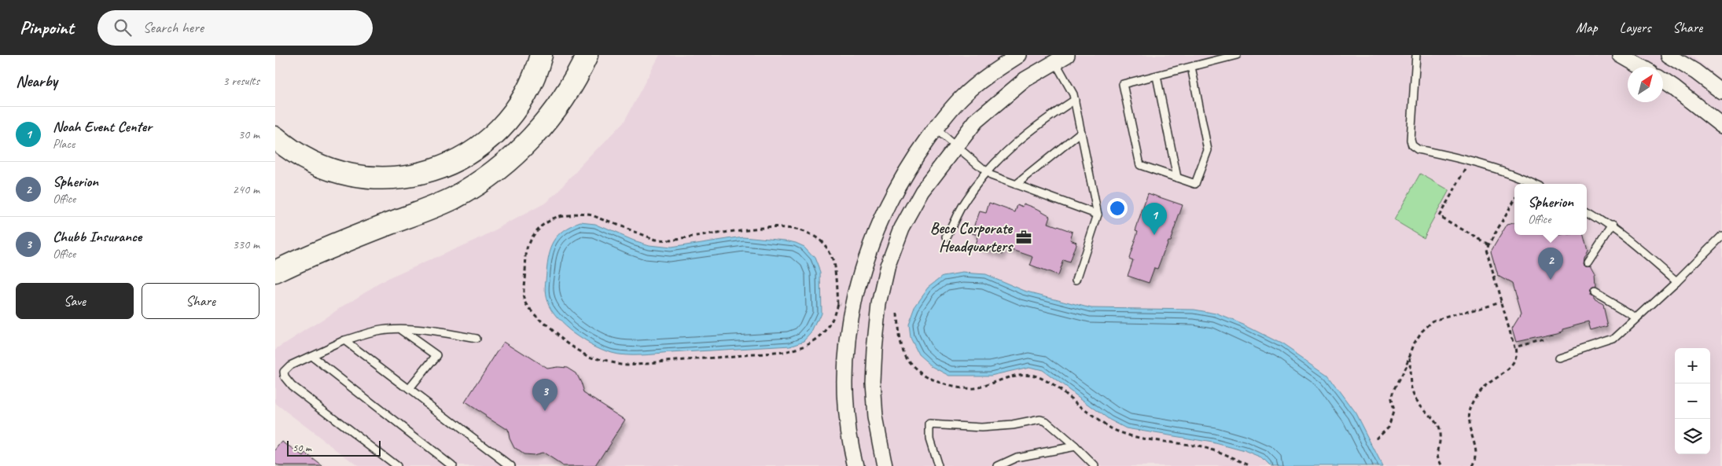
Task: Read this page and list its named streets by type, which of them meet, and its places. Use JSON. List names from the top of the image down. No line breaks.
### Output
{"places":{"office":["Beco Corporate Headquarters"]},"scale_bar":"50 m","north":"top right","page":{"header":"Pinpoint","search":"Search here","nav":["Map","Layers","Share"],"heading":["Nearby","3 results"],"list":[{"mark":"1","name":"Noah Event Center","note":"Place","value":"30 m"},{"mark":"2","name":"Spherion","note":"Office","value":"240 m"},{"mark":"3","name":"Chubb Insurance","note":"Office","value":"330 m"}],"popup":["Spherion","Office"],"pins":["1","2","3"],"buttons":["Save","Share"],"map_buttons":["+","−"],"scale":"50 m"}}
